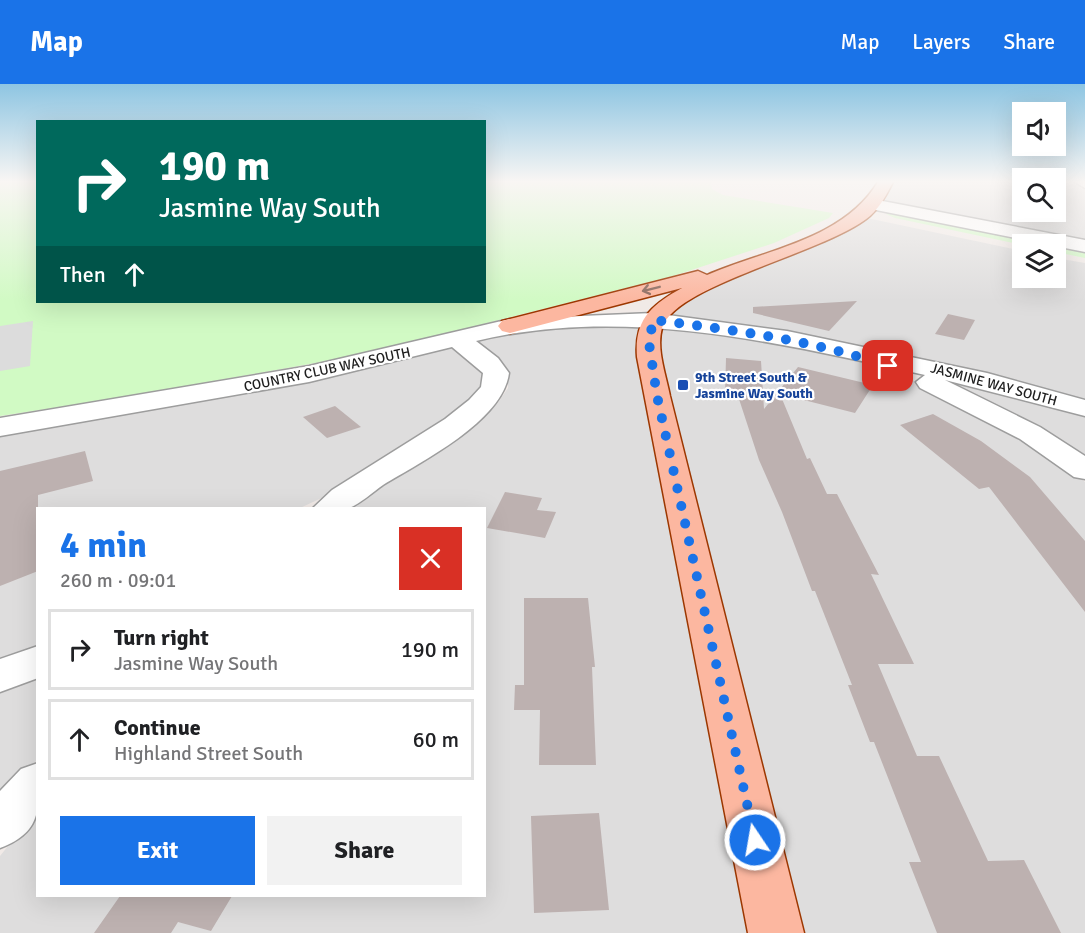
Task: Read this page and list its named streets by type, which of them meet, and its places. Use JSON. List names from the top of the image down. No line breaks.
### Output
{"streets":{"street":["COUNTRY CLUB WAY SOUTH","JASMINE WAY SOUTH"]},"crossings":[["COUNTRY CLUB WAY SOUTH","JASMINE WAY SOUTH"]],"places":{"transit":["9th Street South & Jasmine Way South"]},"page":{"header":"Map","nav":["Map","Layers","Share"],"turn":["190 m","Jasmine Way South"],"then":"Then","heading":["4 min","260 m · 09:01"],"list":[{"name":"Turn right","note":"Jasmine Way South","value":"190 m"},{"name":"Continue","note":"Highland Street South","value":"60 m"}],"buttons":["Exit","Share"]}}
